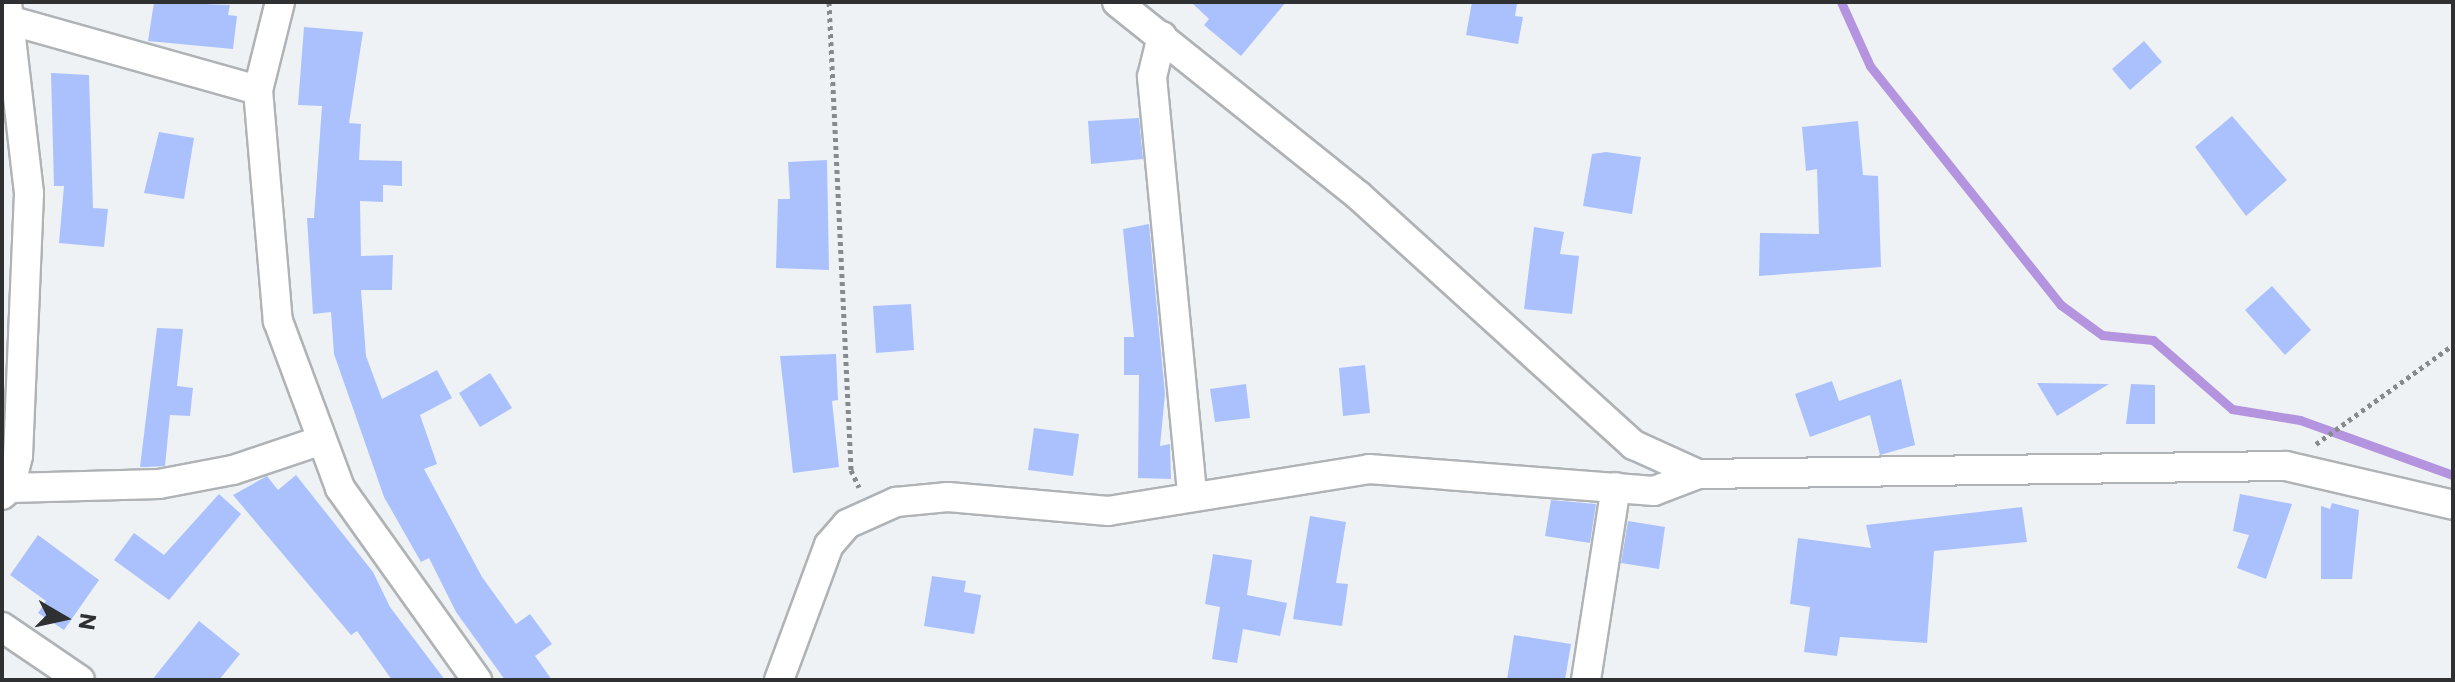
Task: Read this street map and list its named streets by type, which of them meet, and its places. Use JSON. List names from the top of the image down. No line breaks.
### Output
{"north":"right"}
